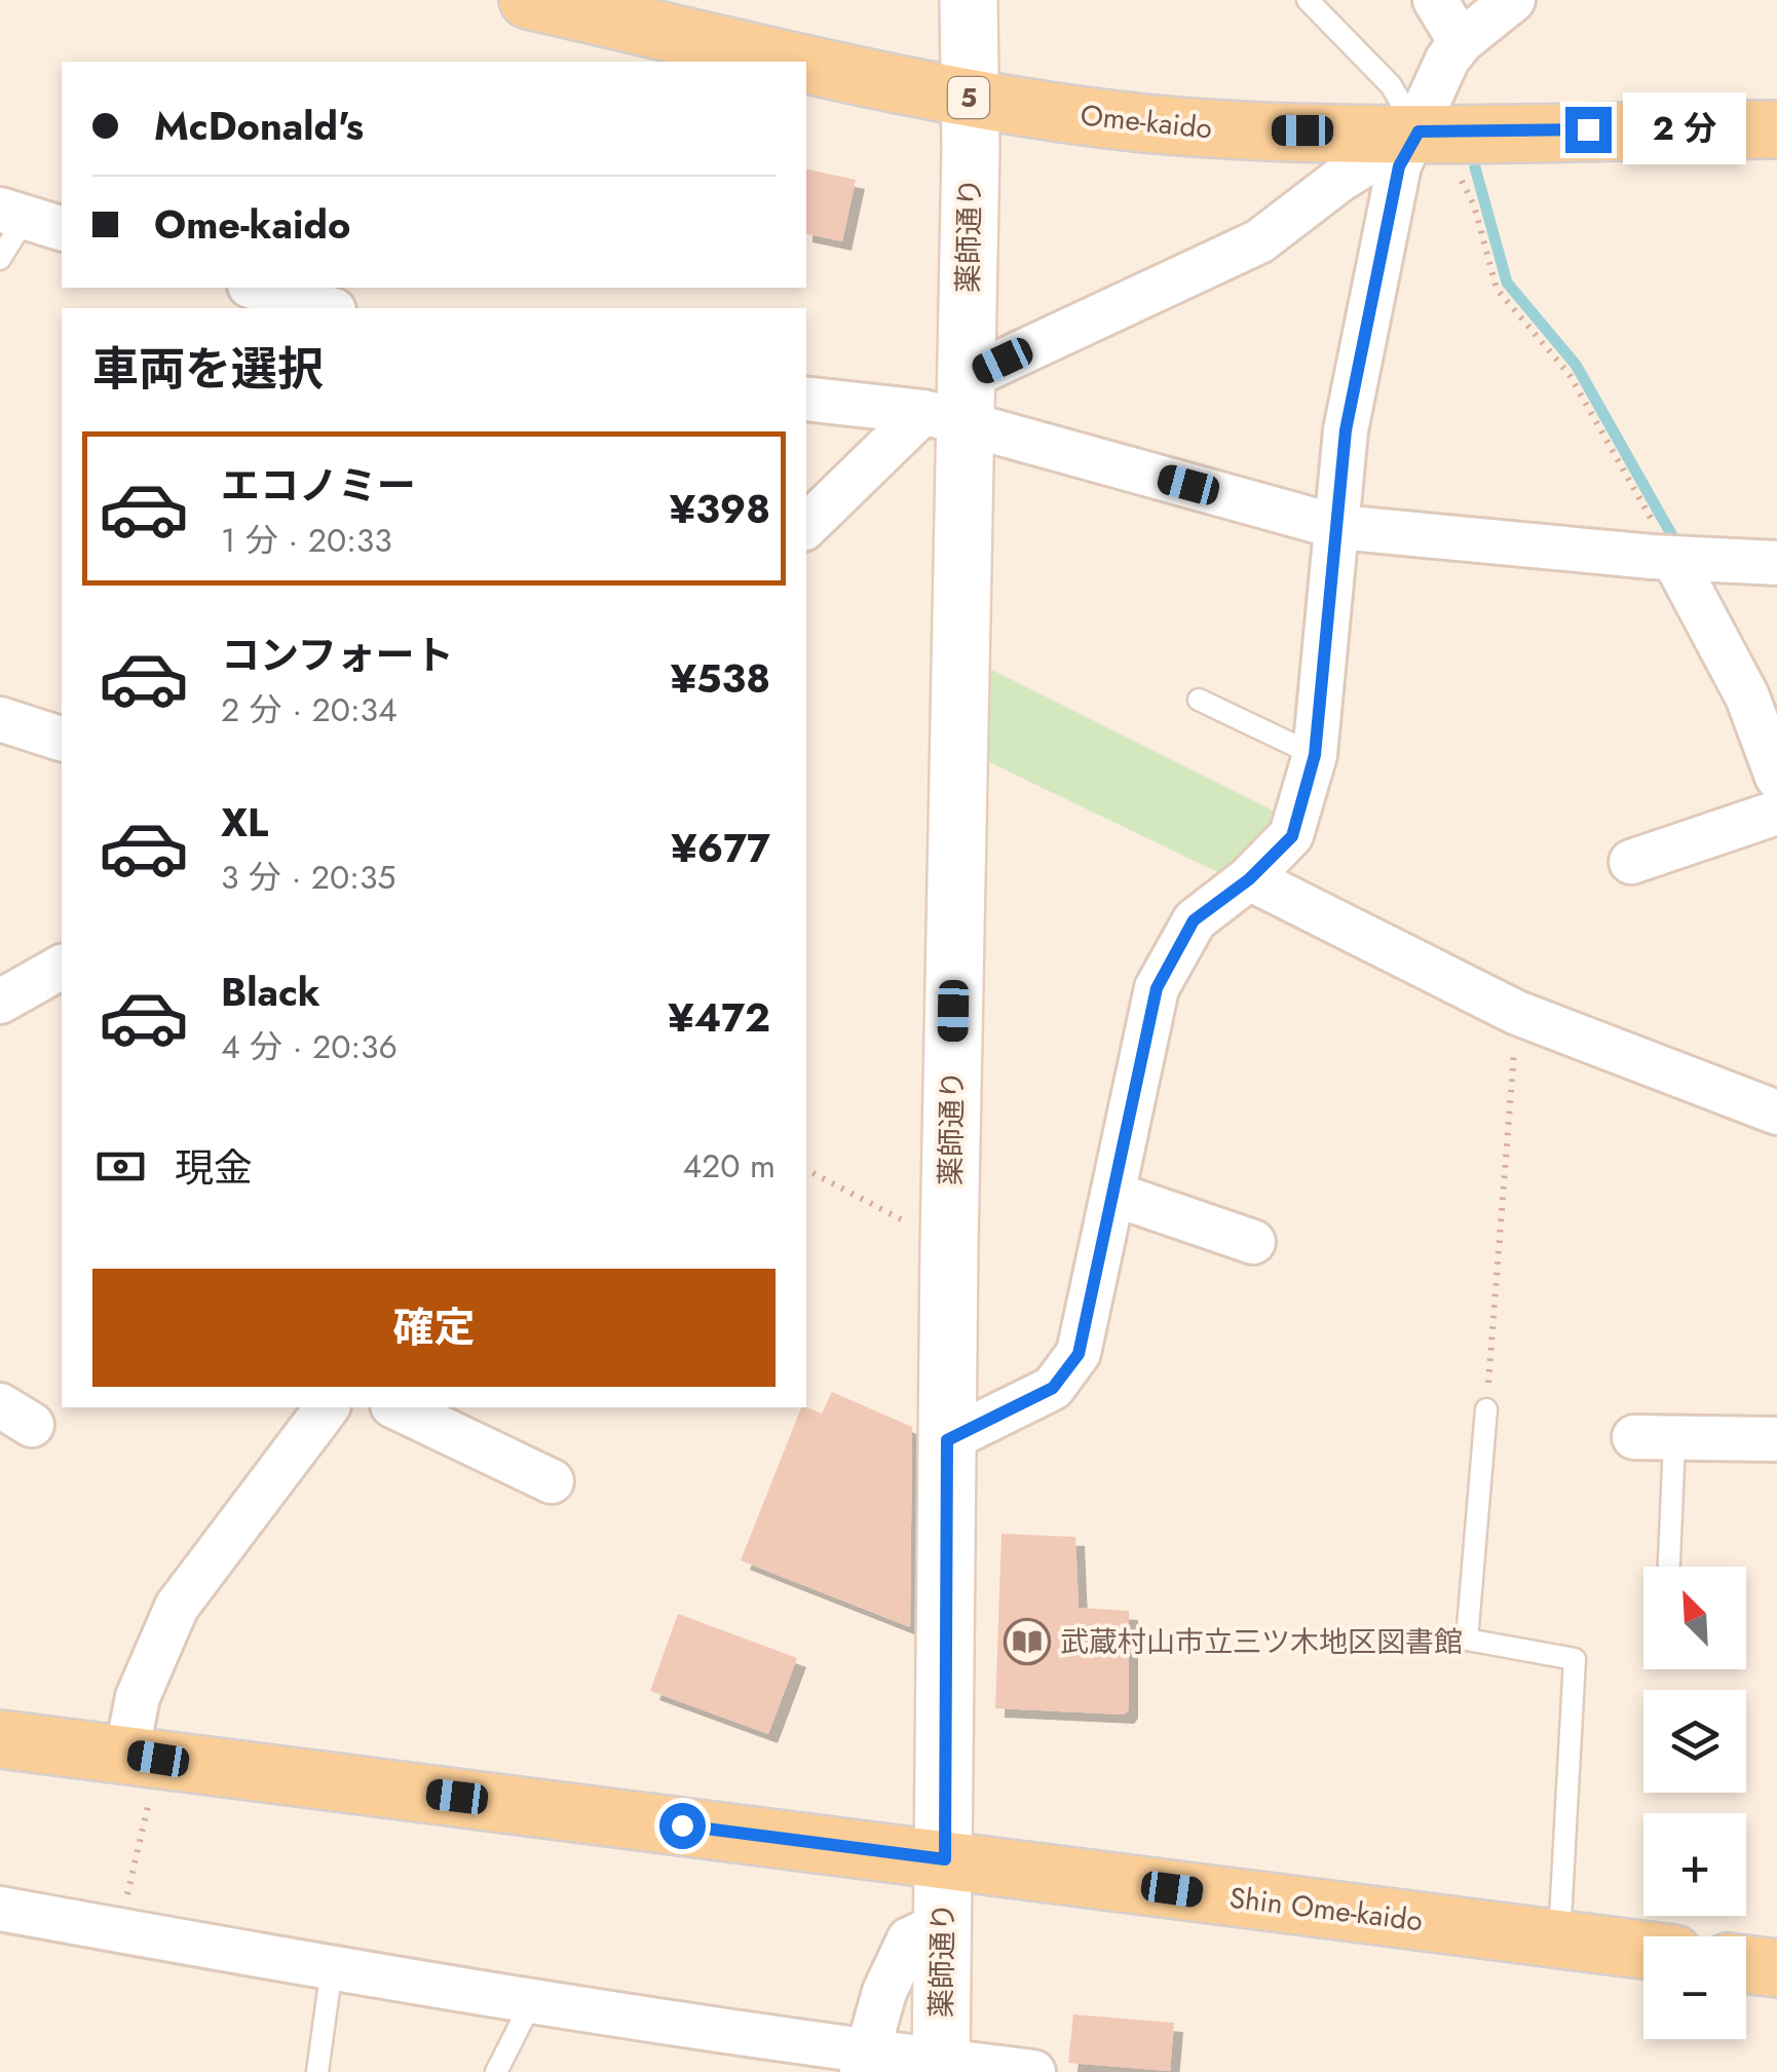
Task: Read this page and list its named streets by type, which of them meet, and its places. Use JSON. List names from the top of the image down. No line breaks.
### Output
{"streets":{"main road":["5","Ome-kaido","Shin Ome-kaido"],"street":["薬師通り"]},"crossings":[["Ome-kaido","薬師通り"],["薬師通り","Shin Ome-kaido"]],"places":{"library":["武蔵村山市立三ツ木地区図書館"]},"north":"top left","page":{"banner":["McDonald's","Ome-kaido"],"bubble":"2 分","heading":"車両を選択","list":[{"name":"エコノミー","note":"1 分 · 20:33","value":"¥398"},{"name":"コンフォート","note":"2 分 · 20:34","value":"¥538"},{"name":"XL","note":"3 分 · 20:35","value":"¥677"},{"name":"Black","note":"4 分 · 20:36","value":"¥472"}],"pay":["現金","420 m"],"buttons":"確定","map_buttons":["+","−"]}}
